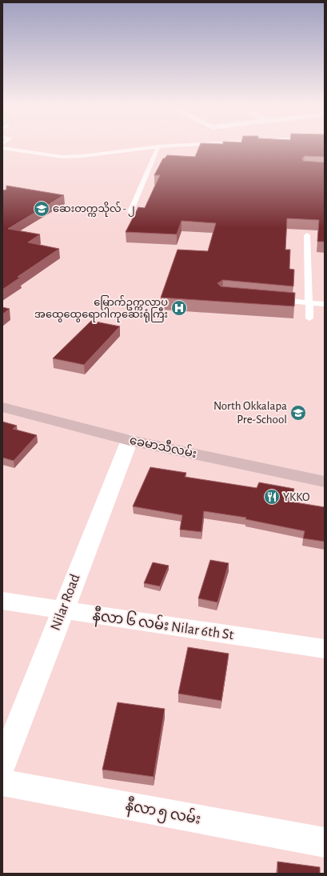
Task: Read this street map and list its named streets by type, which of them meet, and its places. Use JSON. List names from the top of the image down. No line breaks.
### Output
{"streets":{"main road":["ခေမာသီလမ်း"],"street":["Nilar Road","နီလာ ၆ လမ်း Nilar 6th St","နီလာ ၅ လမ်း"]},"crossings":[["ခေမာသီလမ်း","Nilar Road"],["Nilar Road","နီလာ ၆ လမ်း Nilar 6th St"]],"places":{"school or university":["ဆေးတက္ကသိုလ် - ၂","North Okkalapa Pre-School"],"hospital":["မြောက်ဥက္ကလာပ အထွေထွေရောဂါကုဆေးရုံကြီး"],"restaurant":["YKKO"]}}
